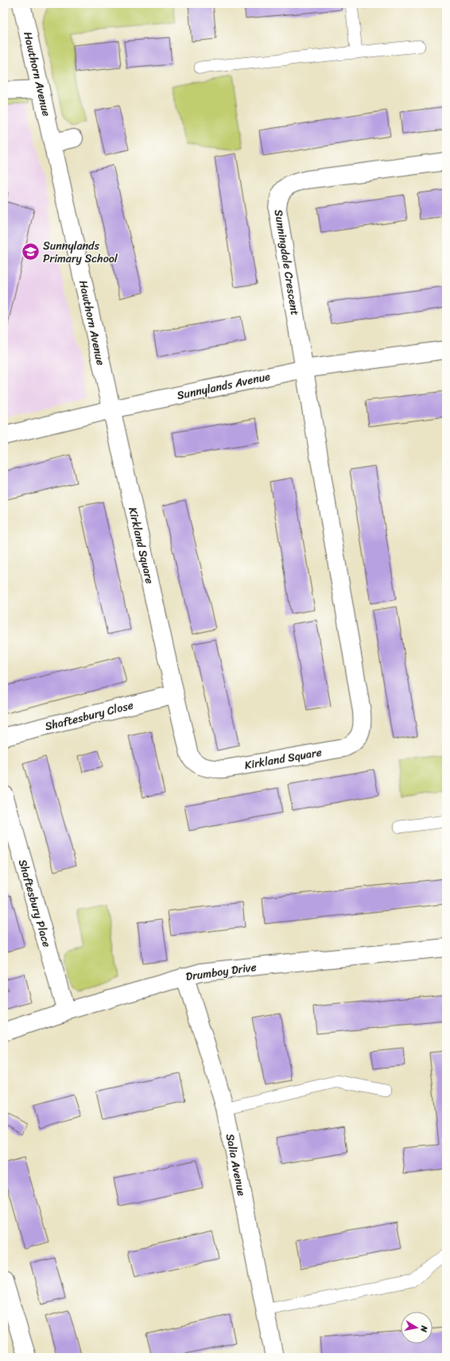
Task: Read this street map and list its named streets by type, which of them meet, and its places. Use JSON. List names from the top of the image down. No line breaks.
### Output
{"streets":{"street":["Hawthorn Avenue","Sunningdale Crescent","Sunnylands Avenue","Kirkland Square","Shaftesbury Close","Shaftesbury Place","Drumboy Drive","Salia Avenue"]},"crossings":[["Hawthorn Avenue","Sunnylands Avenue"],["Hawthorn Avenue","Kirkland Square"],["Sunningdale Crescent","Sunnylands Avenue"],["Sunningdale Crescent","Kirkland Square"],["Sunnylands Avenue","Kirkland Square"],["Kirkland Square","Shaftesbury Close"],["Shaftesbury Place","Drumboy Drive"],["Drumboy Drive","Salia Avenue"]],"places":{"school or university":["Sunnylands Primary School"]},"north":"right"}
